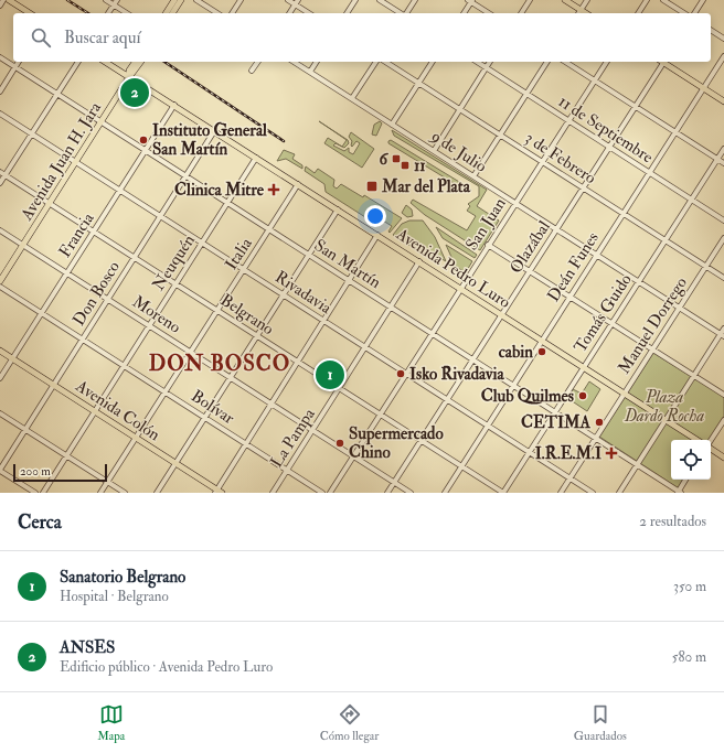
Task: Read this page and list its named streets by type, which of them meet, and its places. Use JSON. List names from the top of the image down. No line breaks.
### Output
{"streets":{"main road":["Avenida Juan H. Jara","Avenida Pedro Luro","Avenida Colón"],"street":["11 de Septiembre","9 de Julio","3 de Febrero","San Juan","Francia","Olazábal","Italia","Neuquén","San Martín","Deán Funes","Rivadavia","Don Bosco","Tomás Guido","Moreno","Belgrano","Manuel Dorrego","Bolívar","La Pampa"]},"crossings":[["11 de Septiembre","San Juan"],["11 de Septiembre","Olazábal"],["11 de Septiembre","Deán Funes"],["11 de Septiembre","Tomás Guido"],["9 de Julio","San Juan"],["9 de Julio","Olazábal"],["9 de Julio","Deán Funes"],["9 de Julio","Tomás Guido"],["9 de Julio","Manuel Dorrego"],["3 de Febrero","San Juan"],["3 de Febrero","Olazábal"],["3 de Febrero","Deán Funes"],["3 de Febrero","Tomás Guido"],["3 de Febrero","Manuel Dorrego"],["Avenida Juan H. Jara","San Martín"],["Avenida Juan H. Jara","Avenida Pedro Luro"],["Avenida Juan H. Jara","Rivadavia"],["Avenida Juan H. Jara","Moreno"],["Avenida Juan H. Jara","Belgrano"],["San Juan","San Martín"],["San Juan","Avenida Pedro Luro"],["San Juan","Rivadavia"],["San Juan","Moreno"],["San Juan","Belgrano"],["Francia","San Martín"],["Francia","Avenida Pedro Luro"],["Francia","Rivadavia"],["Francia","Moreno"],["Francia","Belgrano"],["Francia","Bolívar"],["Francia","Avenida Colón"],["Olazábal","San Martín"],["Olazábal","Avenida Pedro Luro"],["Olazábal","Rivadavia"],["Olazábal","Moreno"],["Olazábal","Belgrano"],["Italia","San Martín"],["Italia","Avenida Pedro Luro"],["Italia","Rivadavia"],["Italia","Moreno"],["Italia","Belgrano"],["Italia","Bolívar"],["Italia","Avenida Colón"],["Neuquén","San Martín"],["Neuquén","Avenida Pedro Luro"],["Neuquén","Rivadavia"],["Neuquén","Moreno"],["Neuquén","Belgrano"],["Neuquén","Bolívar"],["Neuquén","Avenida Colón"],["San Martín","Deán Funes"],["San Martín","Don Bosco"],["San Martín","Tomás Guido"],["San Martín","Manuel Dorrego"],["San Martín","La Pampa"],["Deán Funes","Avenida Pedro Luro"],["Deán Funes","Rivadavia"],["Deán Funes","Belgrano"],["Avenida Pedro Luro","Don Bosco"],["Avenida Pedro Luro","Tomás Guido"],["Avenida Pedro Luro","Manuel Dorrego"],["Avenida Pedro Luro","La Pampa"],["Rivadavia","Don Bosco"],["Rivadavia","Tomás Guido"],["Rivadavia","Manuel Dorrego"],["Rivadavia","La Pampa"],["Don Bosco","Moreno"],["Don Bosco","Belgrano"],["Don Bosco","Bolívar"],["Don Bosco","Avenida Colón"],["Tomás Guido","Belgrano"],["Moreno","La Pampa"],["Belgrano","La Pampa"],["Bolívar","La Pampa"]],"districts":["DON BOSCO"],"parks":["Plaza Dardo Rocha"],"places":{"other":["Instituto General San Martín","cabin","Isko Rivadavia","Club Quilmes","CETIMA","Supermercado Chino"],"transit":["6","11","Mar del Plata"],"health":["Clinica Mitre","I.R.E.M.I"]},"scale_bar":"200 m","page":{"search":"Buscar aquí","pins":["2","1"],"scale":"200 m","heading":["Cerca","2 resultados"],"list":[{"mark":"1","name":"Sanatorio Belgrano","note":"Hospital · Belgrano","value":"350 m"},{"mark":"2","name":"ANSES","note":"Edificio público · Avenida Pedro Luro","value":"580 m"}],"nav":["Mapa","Cómo llegar","Guardados"]}}
